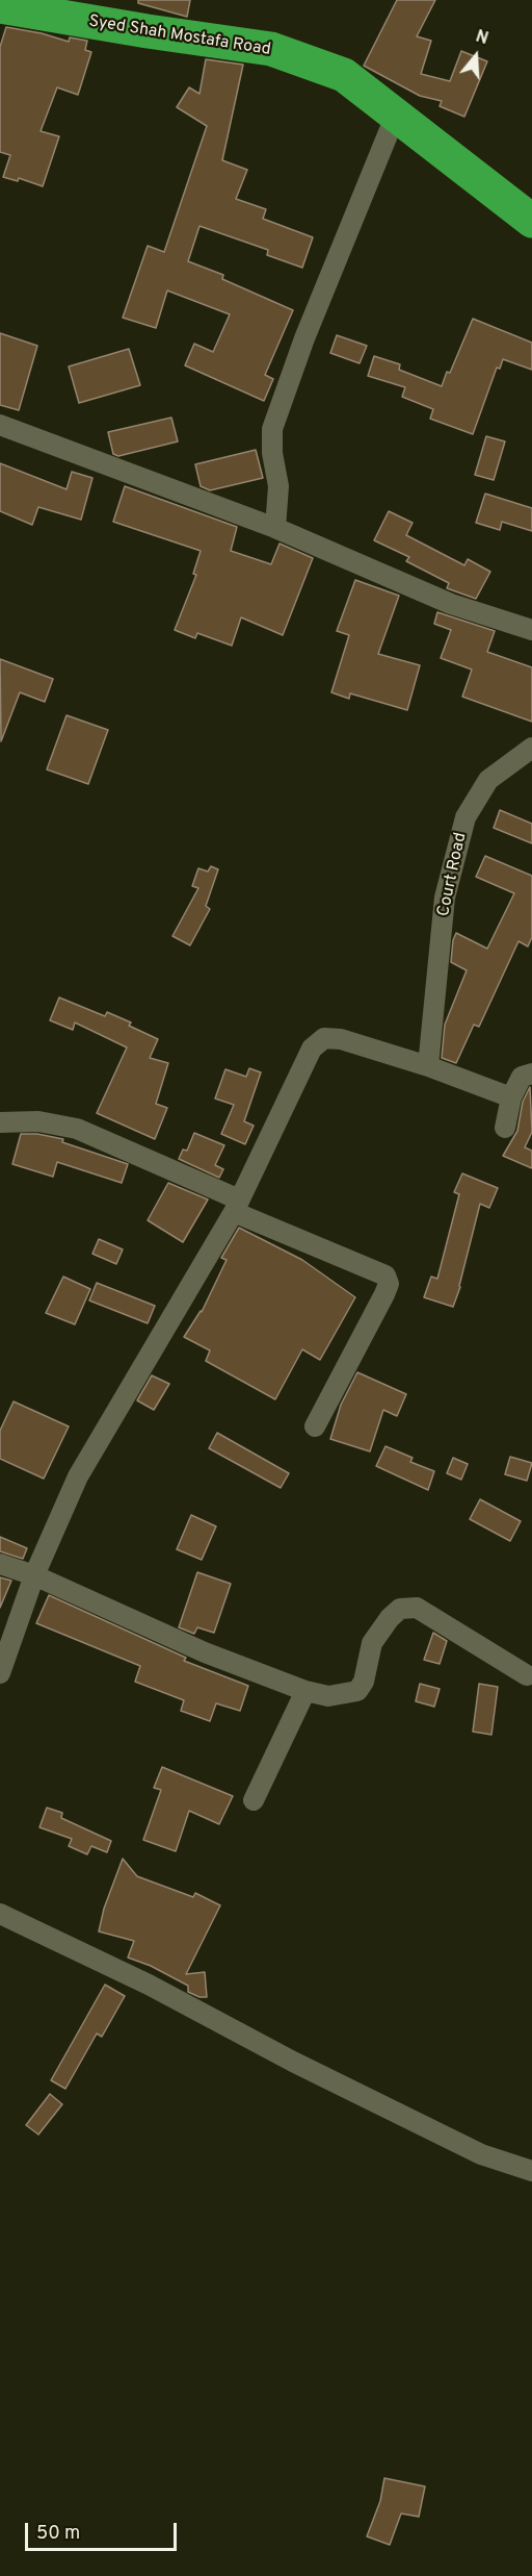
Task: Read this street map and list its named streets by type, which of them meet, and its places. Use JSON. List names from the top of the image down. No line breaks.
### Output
{"streets":{"highway":["Syed Shah Mostafa Road"],"street":["Court Road"]},"scale_bar":"50 m","north":"top"}
